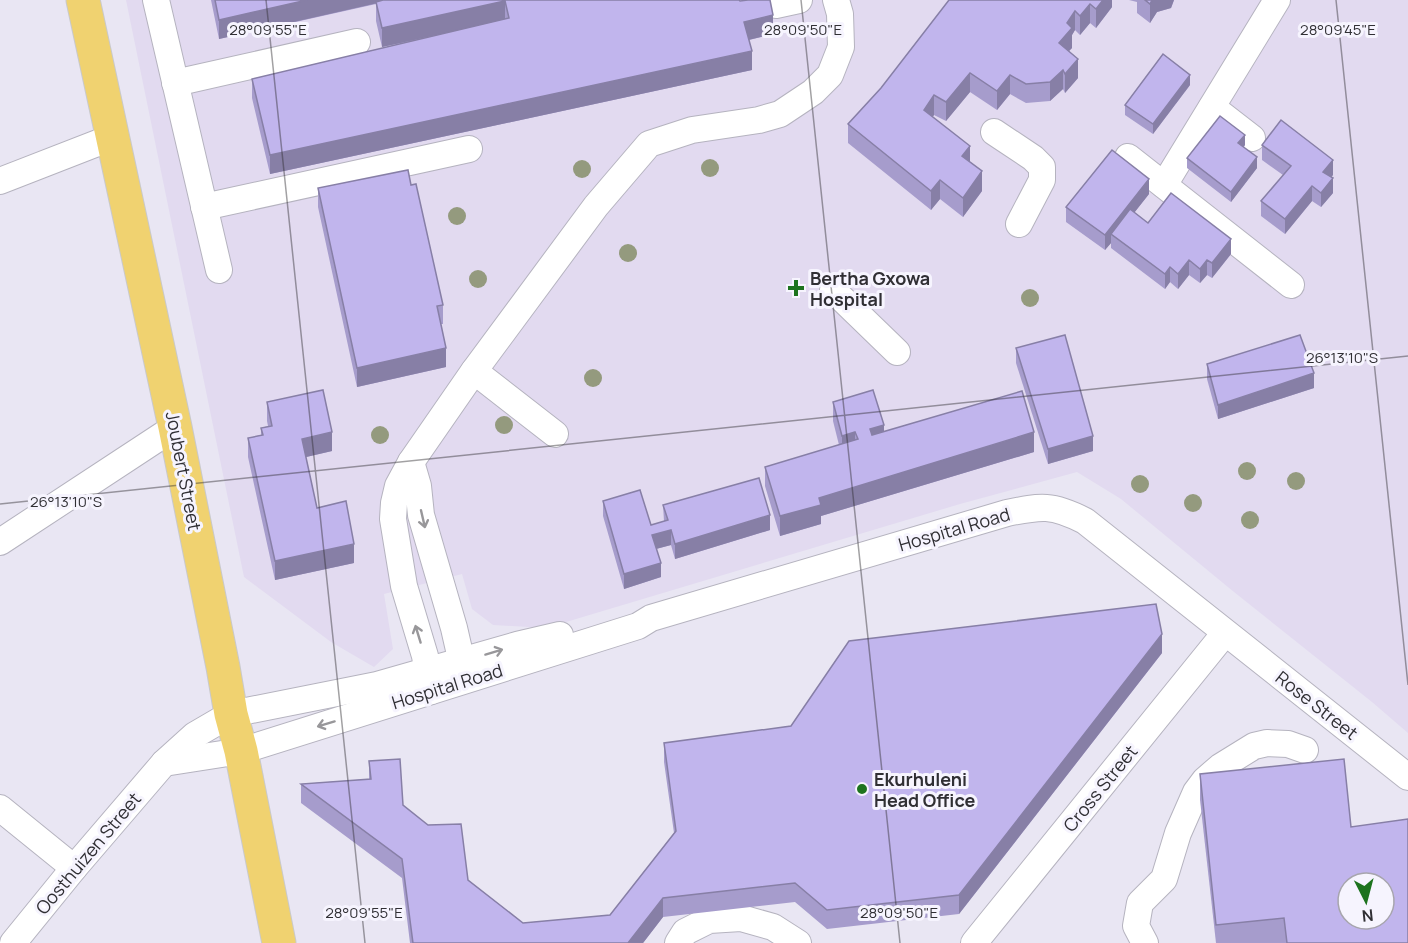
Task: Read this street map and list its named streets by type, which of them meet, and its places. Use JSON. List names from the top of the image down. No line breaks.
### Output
{"streets":{"main road":["Joubert Street"],"street":["Hospital Road","Rose Street","Cross Street","Oosthuizen Street"]},"crossings":[["Joubert Street","Hospital Road"],["Joubert Street","Oosthuizen Street"],["Hospital Road","Rose Street"],["Hospital Road","Cross Street"],["Hospital Road","Oosthuizen Street"],["Rose Street","Cross Street"]],"places":{"health":["Bertha Gxowa Hospital"],"other":["Ekurhuleni Head Office"]},"north":"bottom","coordinates":["28°09'55\"E","28°09'50\"E","28°09'45\"E","26°13'10\"S"]}
